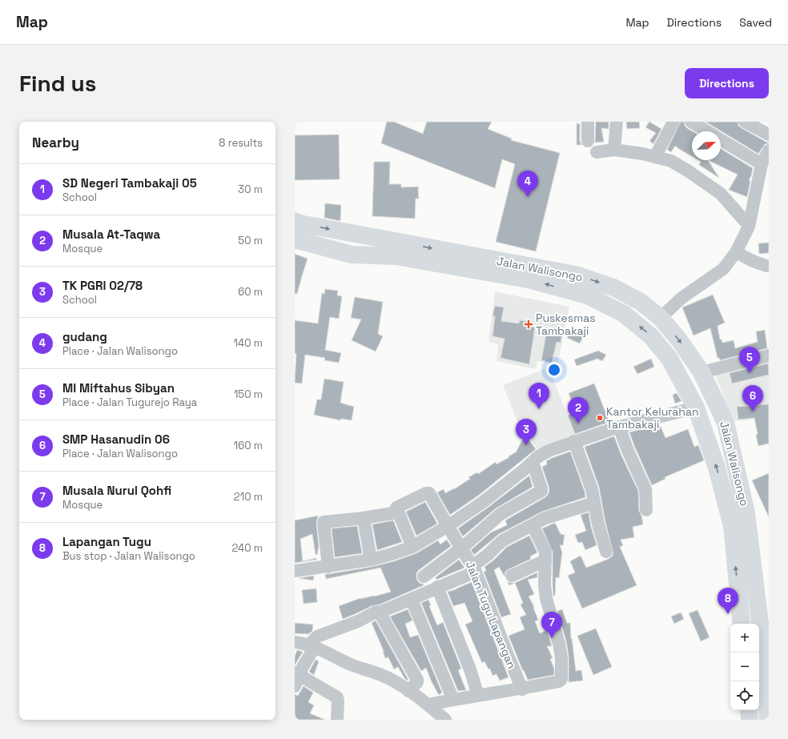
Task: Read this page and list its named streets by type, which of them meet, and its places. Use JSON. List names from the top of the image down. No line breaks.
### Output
{"streets":{"highway":["Jalan Walisongo"],"street":["Jalan Tugu Lapangan"]},"places":{"health":["Puskesmas Tambakaji"],"other":["Kantor Kelurahan Tambakaji"]},"north":"top right","page":{"header":"Map","nav":["Map","Directions","Saved"],"buttons":"Directions","title":"Find us","heading":["Nearby","8 results"],"list":[{"mark":"1","name":"SD Negeri Tambakaji 05","note":"School","value":"30 m"},{"mark":"2","name":"Musala At-Taqwa","note":"Mosque","value":"50 m"},{"mark":"3","name":"TK PGRI 02/78","note":"School","value":"60 m"},{"mark":"4","name":"gudang","note":"Place · Jalan Walisongo","value":"140 m"},{"mark":"5","name":"MI Miftahus Sibyan","note":"Place · Jalan Tugurejo Raya","value":"150 m"},{"mark":"6","name":"SMP Hasanudin 06","note":"Place · Jalan Walisongo","value":"160 m"},{"mark":"7","name":"Musala Nurul Qohfi","note":"Mosque","value":"210 m"},{"mark":"8","name":"Lapangan Tugu","note":"Bus stop · Jalan Walisongo","value":"240 m"}],"pins":["4","5","1","6","2","3","8","7"],"map_buttons":["+","−"]}}
